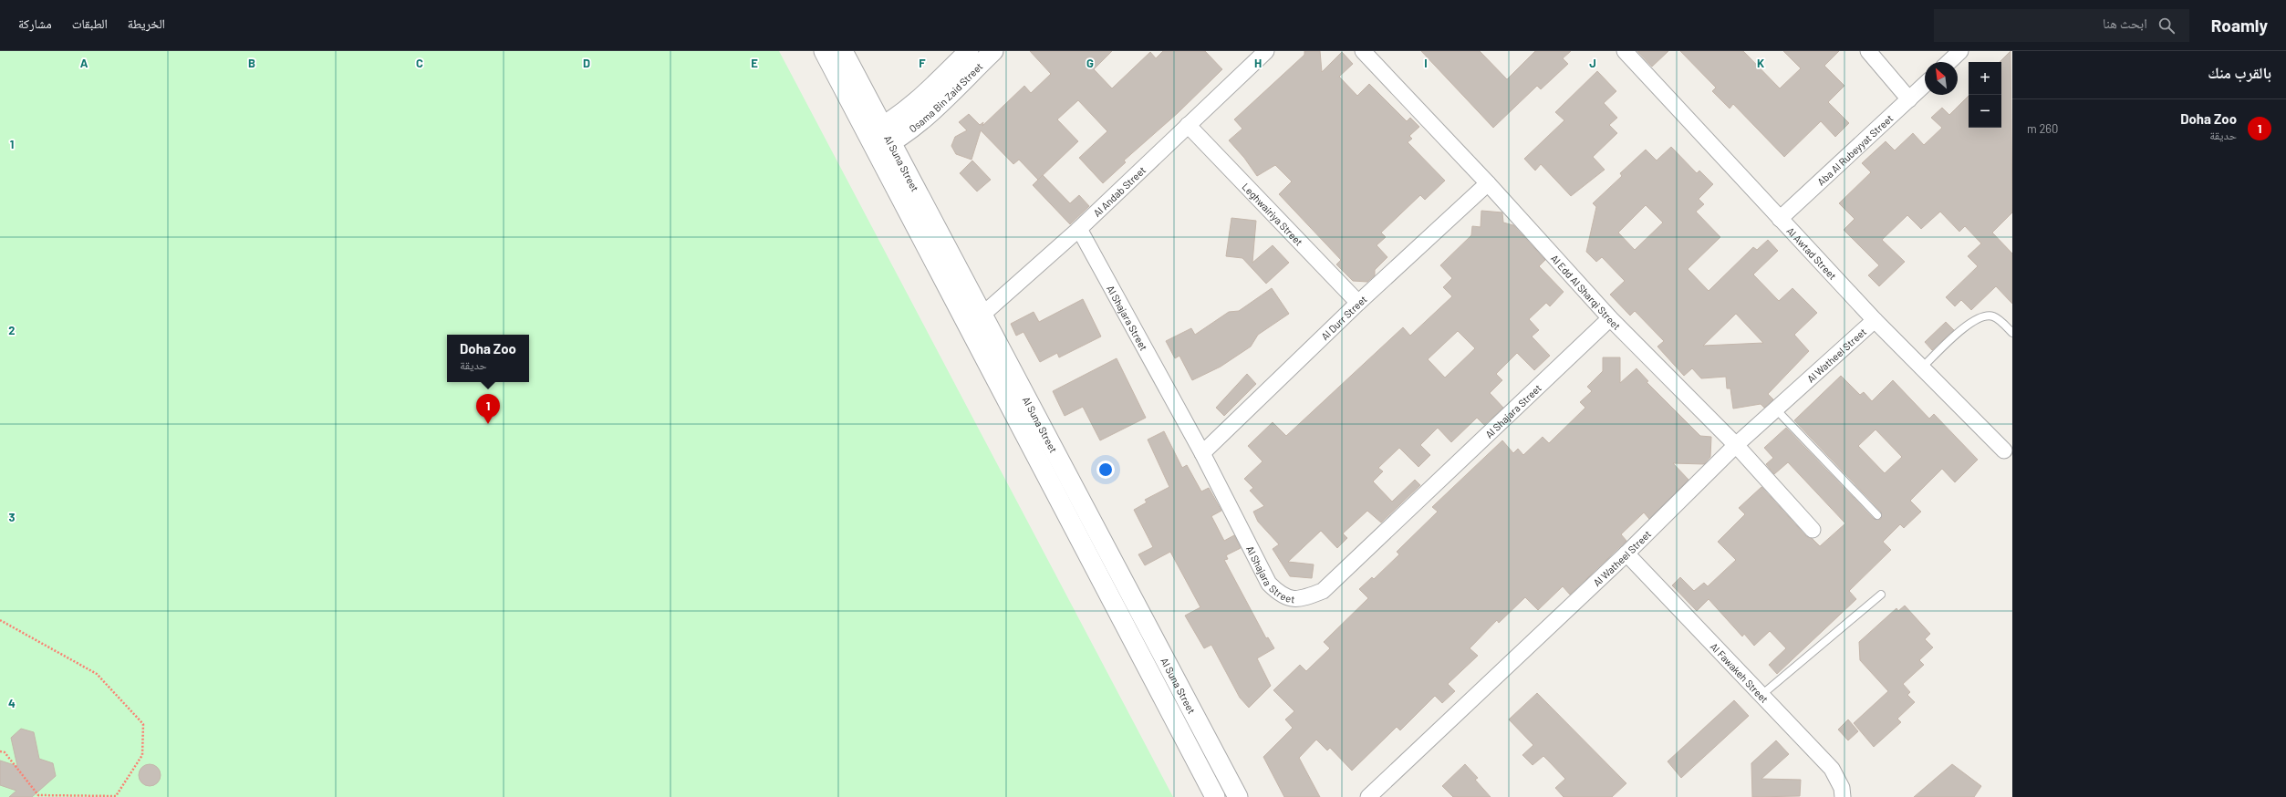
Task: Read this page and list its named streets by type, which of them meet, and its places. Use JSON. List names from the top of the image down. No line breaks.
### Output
{"streets":{"street":["Osama Bin Zaid Street","Aba Al Rubeyyat Street","Al Suna Street","Al Andab Street","Leghwairiya Street","Al Awtad Street","Al Edd Al Sharqi Street","Al Shajara Street","Al Durr Street","Al Watheel Street","Al Fawakeh Street"]},"crossings":[["Osama Bin Zaid Street","Al Suna Street"],["Aba Al Rubeyyat Street","Al Awtad Street"],["Al Suna Street","Al Andab Street"],["Al Andab Street","Leghwairiya Street"],["Al Andab Street","Al Shajara Street"],["Leghwairiya Street","Al Durr Street"],["Al Awtad Street","Al Watheel Street"],["Al Edd Al Sharqi Street","Al Shajara Street"],["Al Edd Al Sharqi Street","Al Durr Street"],["Al Edd Al Sharqi Street","Al Watheel Street"],["Al Shajara Street","Al Durr Street"],["Al Watheel Street","Al Fawakeh Street"]],"north":"top left","page":{"header":"Roamly","search":"ابحث هنا","nav":["الخريطة","الطبقات","مشاركة"],"heading":"بالقرب منك","map_buttons":["+","−"],"list":[{"mark":"1","name":"Doha Zoo","note":"حديقة","value":"260 m"}],"popup":["Doha Zoo","حديقة"],"pins":"1"},"grid":{"columns":["A","B","C","D","E","F","G","H","I","J","K"],"rows":["1","2","3","4"]}}
